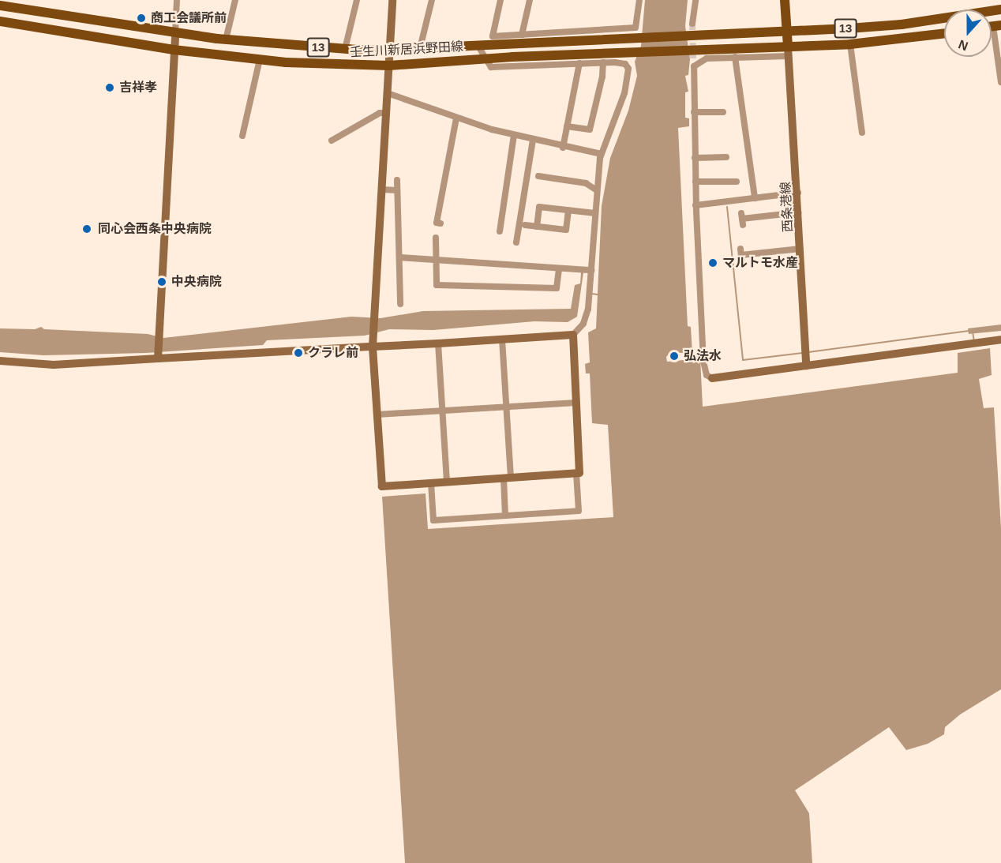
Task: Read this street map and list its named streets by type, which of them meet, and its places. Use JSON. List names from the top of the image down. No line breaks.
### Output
{"streets":{"main road":["13","壬生川新居浜野田線"],"street":["西条港線"]},"crossings":[["壬生川新居浜野田線","西条港線"]],"places":["商工会議所前","吉祥孝","同心会西条中央病院","マルトモ水産","中央病院","クラレ前","弘法水"],"north":"bottom"}
